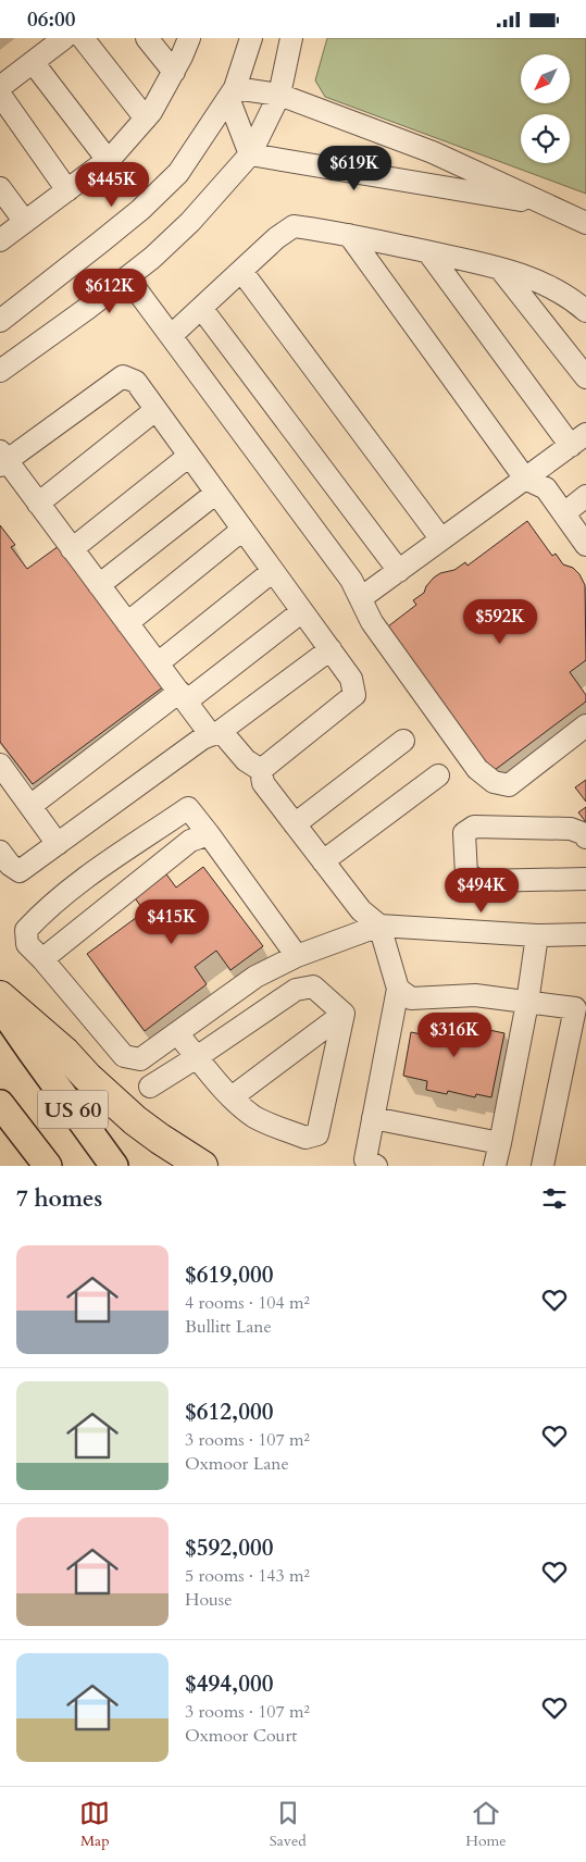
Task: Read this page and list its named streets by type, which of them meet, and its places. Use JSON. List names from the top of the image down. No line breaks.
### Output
{"streets":{"main road":["US 60"]},"north":"bottom left","page":{"status":"06:00","price":["$619K","$445K","$612K","$592K","$494K","$415K","$316K"],"heading":"7 homes","list":[{"name":"$619,000","note":"4 rooms · 104 m² · Bullitt Lane"},{"name":"$612,000","note":"3 rooms · 107 m² · Oxmoor Lane"},{"name":"$592,000","note":"5 rooms · 143 m² · House"},{"name":"$494,000","note":"3 rooms · 107 m² · Oxmoor Court"}],"tabs":["Map","Saved","Home"]}}
